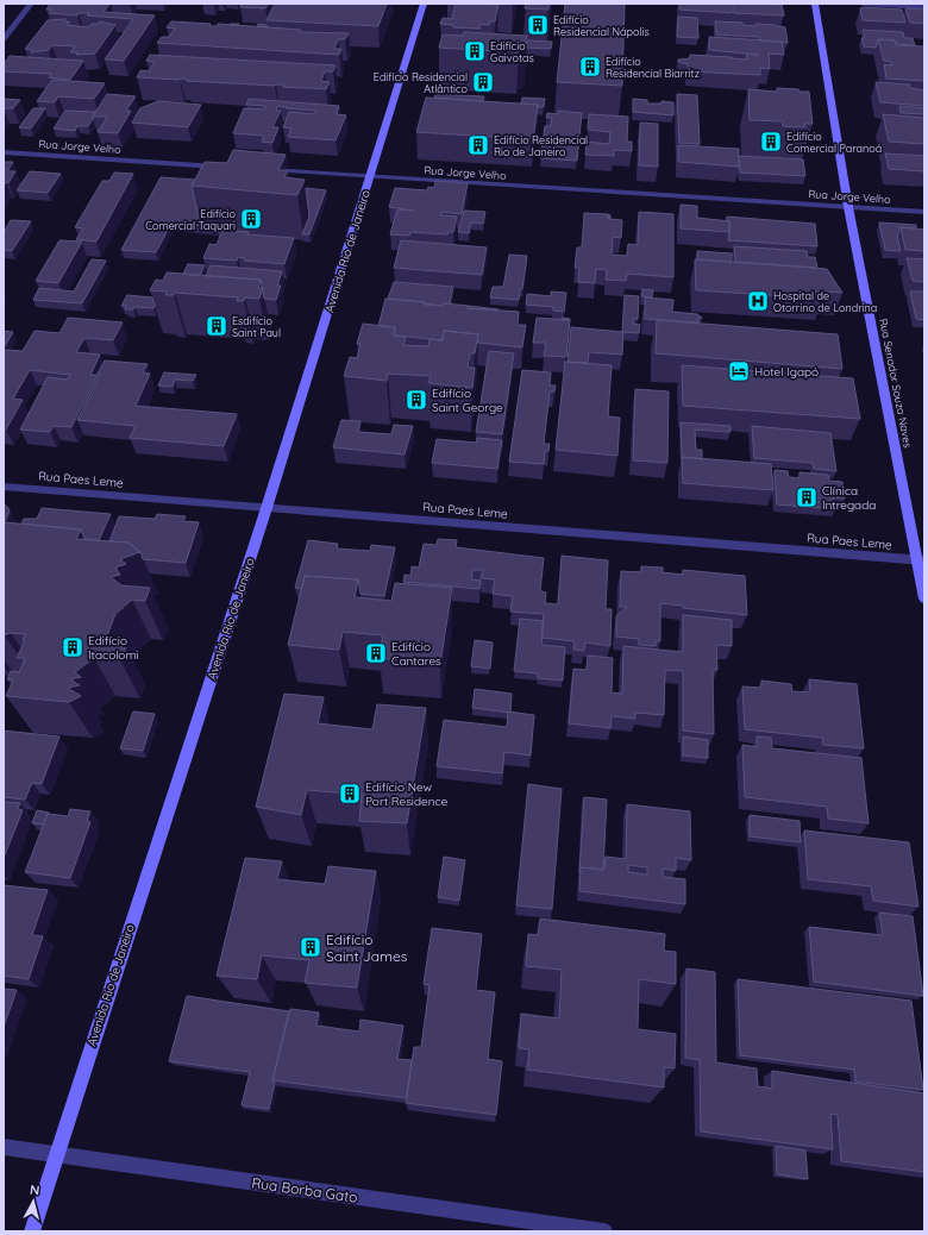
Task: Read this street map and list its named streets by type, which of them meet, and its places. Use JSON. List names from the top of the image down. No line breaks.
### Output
{"streets":{"street":["Rua Jorge Velho","Avenida Rio de Janeiro","Rua Senador Souza Naves","Rua Paes Leme","Rua Borba Gato"]},"crossings":[["Rua Jorge Velho","Avenida Rio de Janeiro"],["Rua Jorge Velho","Rua Senador Souza Naves"],["Avenida Rio de Janeiro","Rua Paes Leme"],["Avenida Rio de Janeiro","Rua Borba Gato"],["Rua Senador Souza Naves","Rua Paes Leme"]],"places":{"building":["Edifício Residencial Nápolis","Edifício Gaivotas","Edifício Residencial Biarritz","Edifício Residencial Atlântico","Edifício Comercial Paranoá","Edifício Residencial Rio de Janeiro","Edifício Comercial Taquari","Esdifício Saint Paul","Edifício Saint George","Clínica Intregada","Edifício Itacolomi","Edifício Cantares","Edifício New Port Residence","Edifício Saint James"],"hospital":["Hospital de Otorrino de Londrina"],"hotel":["Hotel Igapó"]},"north":"top"}
